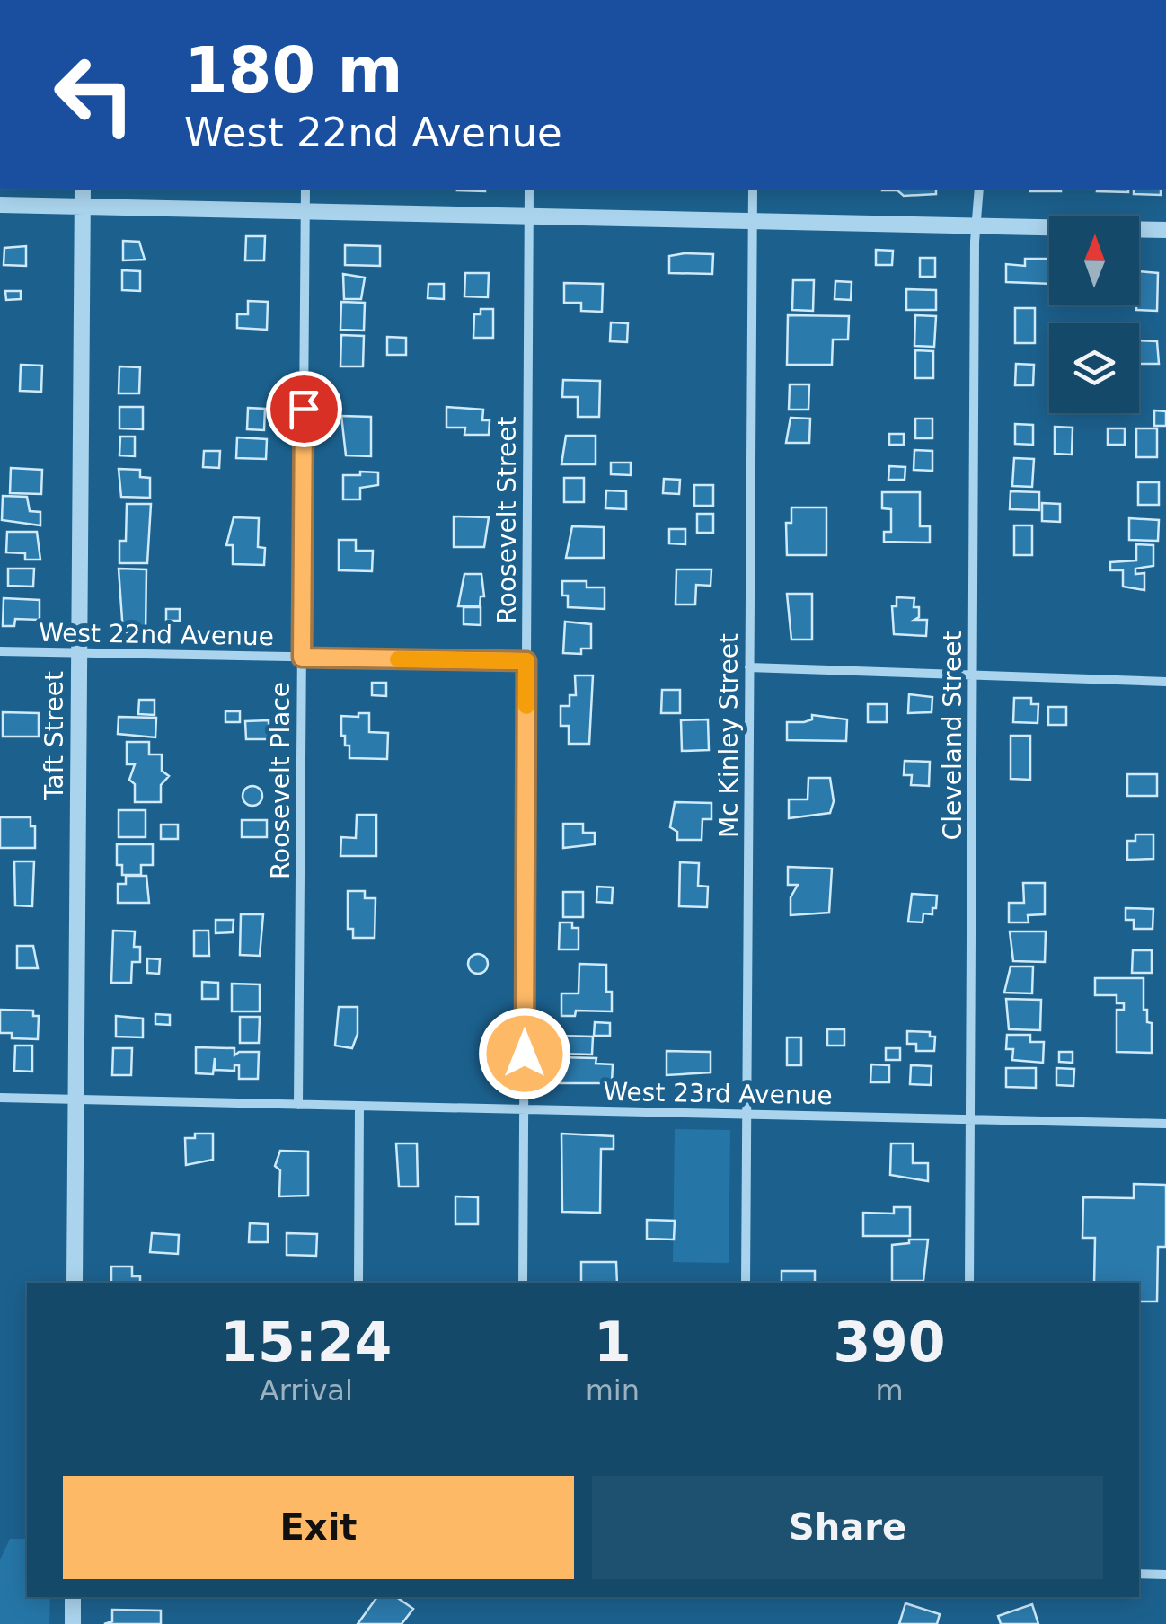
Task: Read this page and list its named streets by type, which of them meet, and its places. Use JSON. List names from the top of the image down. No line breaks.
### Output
{"streets":{"street":["Roosevelt Street","West 22nd Avenue","Taft Street","Mc Kinley Street","Cleveland Street","Roosevelt Place","West 23rd Avenue"]},"crossings":[["Roosevelt Street","West 22nd Avenue"],["Roosevelt Street","West 23rd Avenue"],["West 22nd Avenue","Taft Street"],["West 22nd Avenue","Roosevelt Place"],["Taft Street","West 23rd Avenue"],["Mc Kinley Street","West 23rd Avenue"],["Cleveland Street","West 23rd Avenue"],["Roosevelt Place","West 23rd Avenue"]],"north":"top","page":{"turn":["180 m","West 22nd Avenue"],"eta":["15:24","Arrival","1","min","390","m"],"buttons":["Exit","Share"]}}
